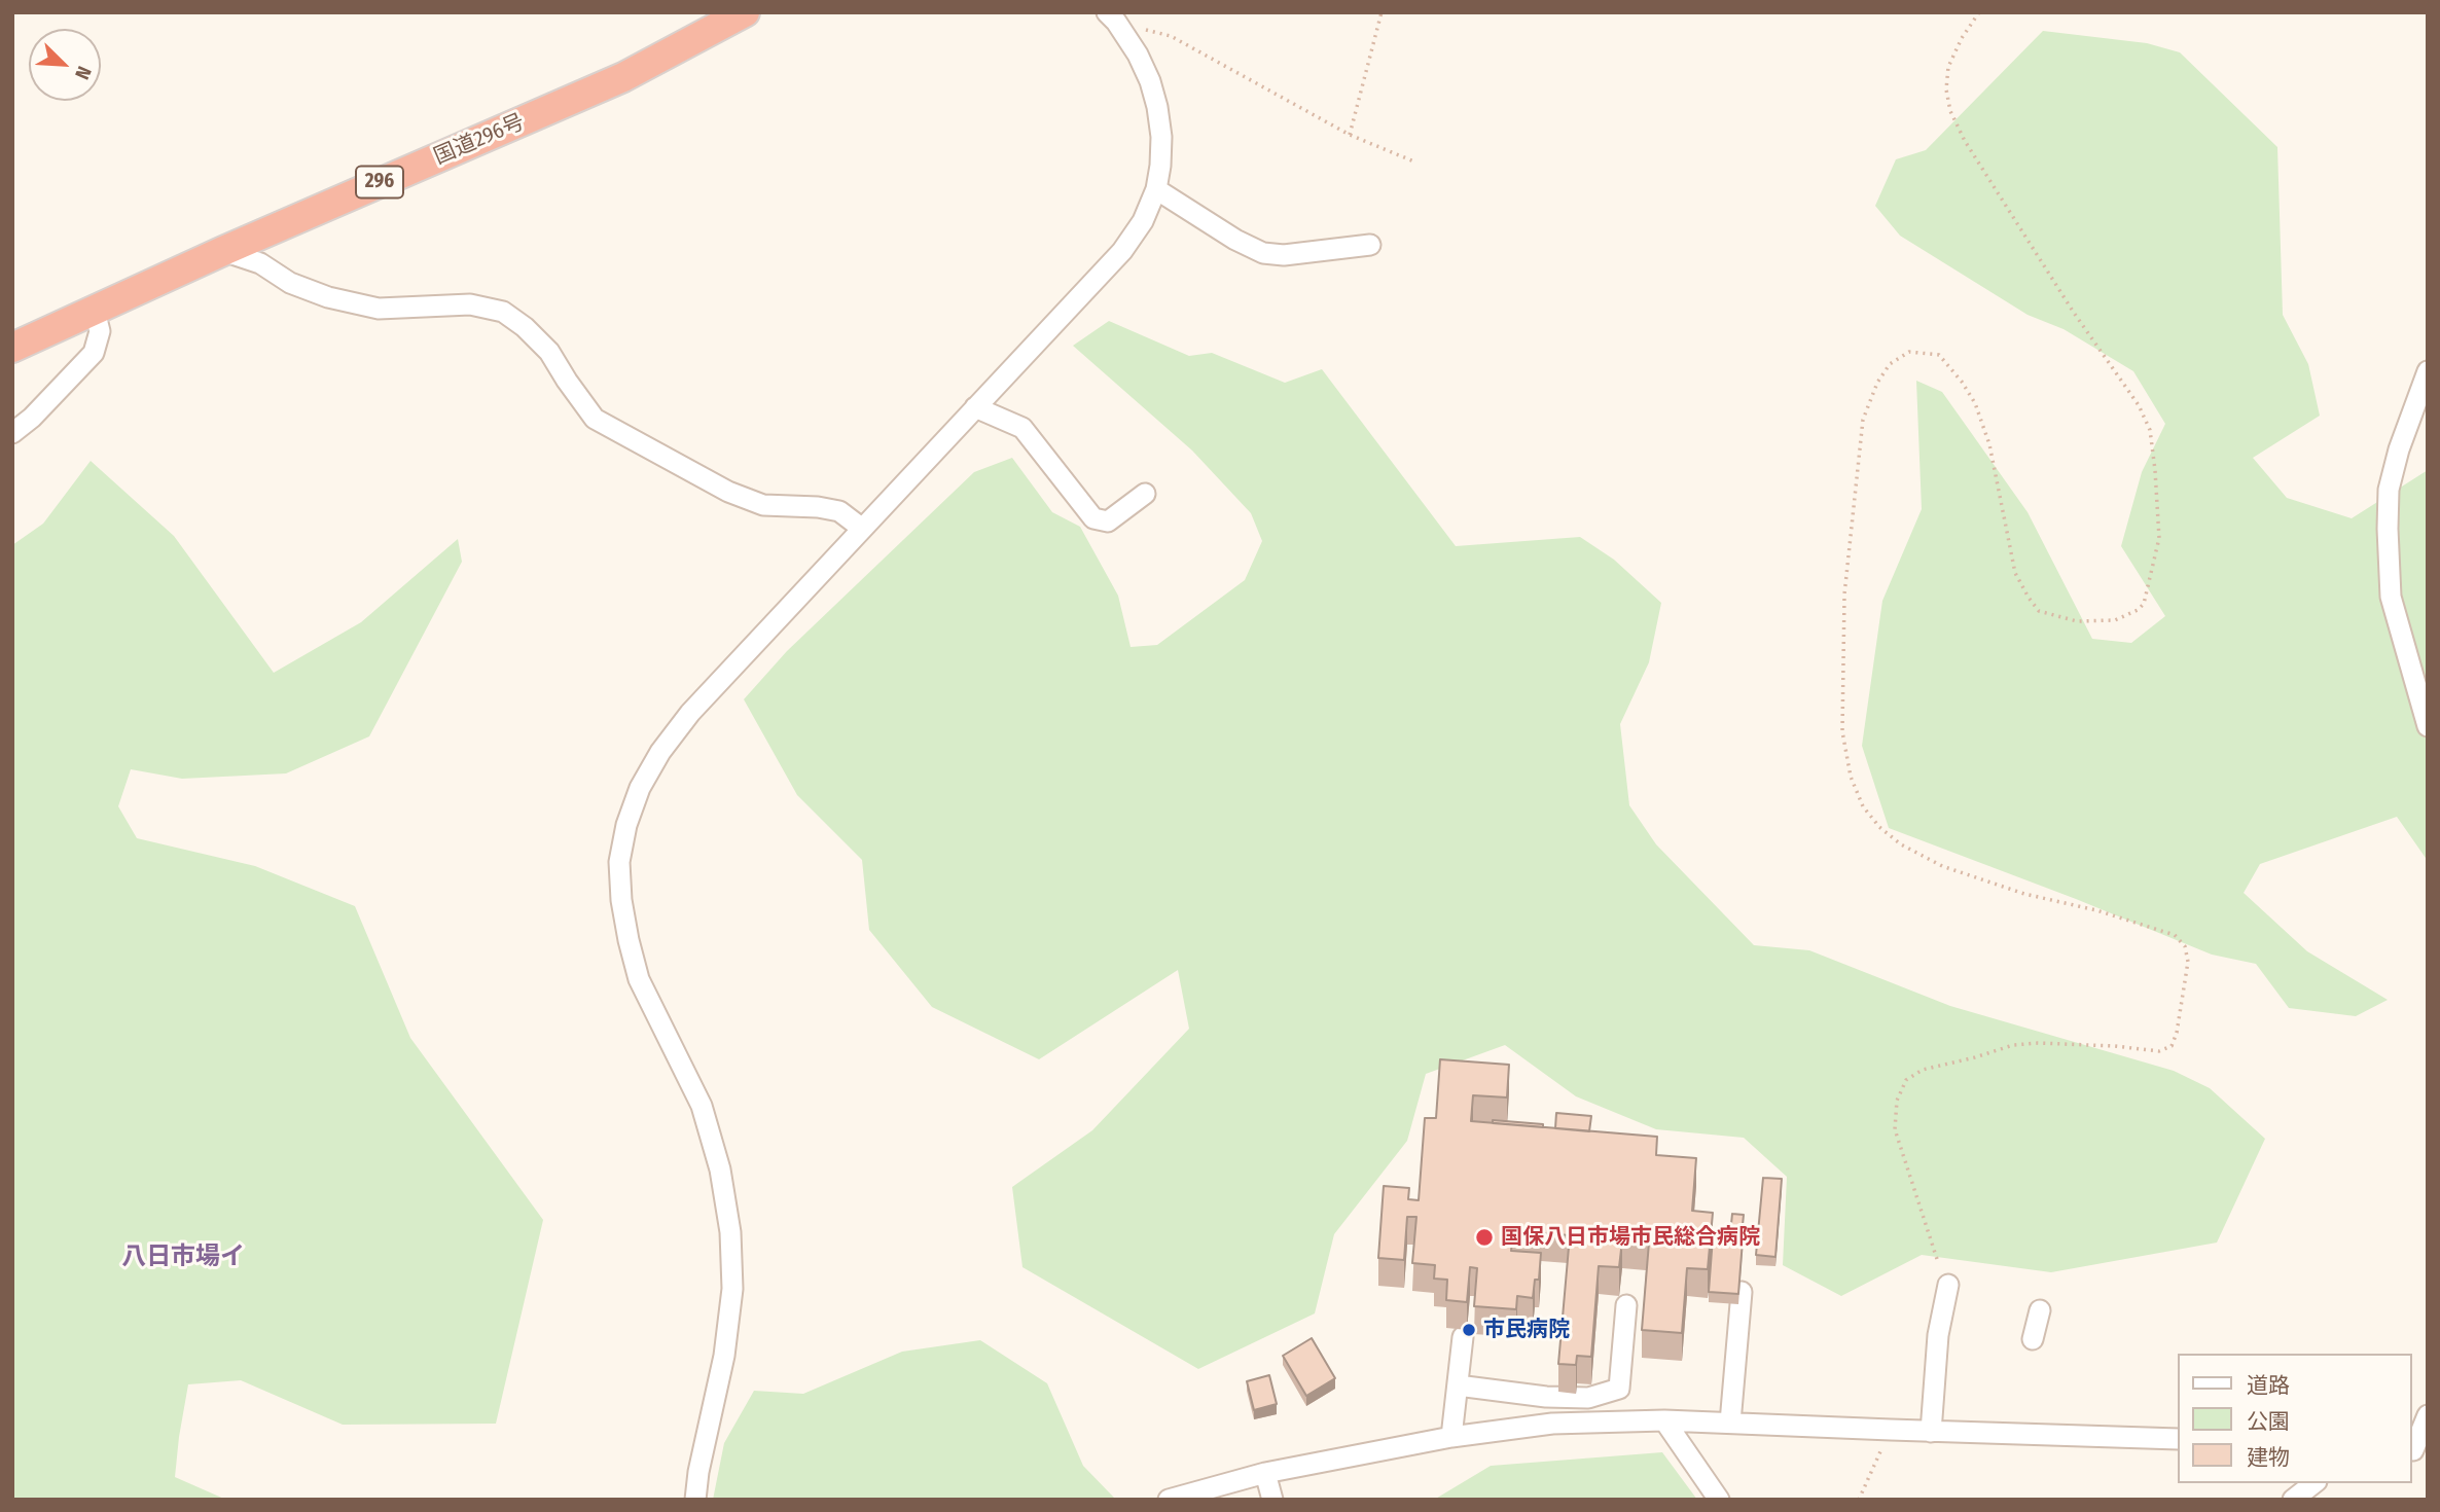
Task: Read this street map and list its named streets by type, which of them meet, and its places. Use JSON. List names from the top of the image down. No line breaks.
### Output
{"streets":{"highway":["国道296号","296"]},"districts":["八日市場イ"],"places":["国保八日市場市民総合病院","市民病院"],"legend":["道路","公園","建物"],"north":"bottom right"}
